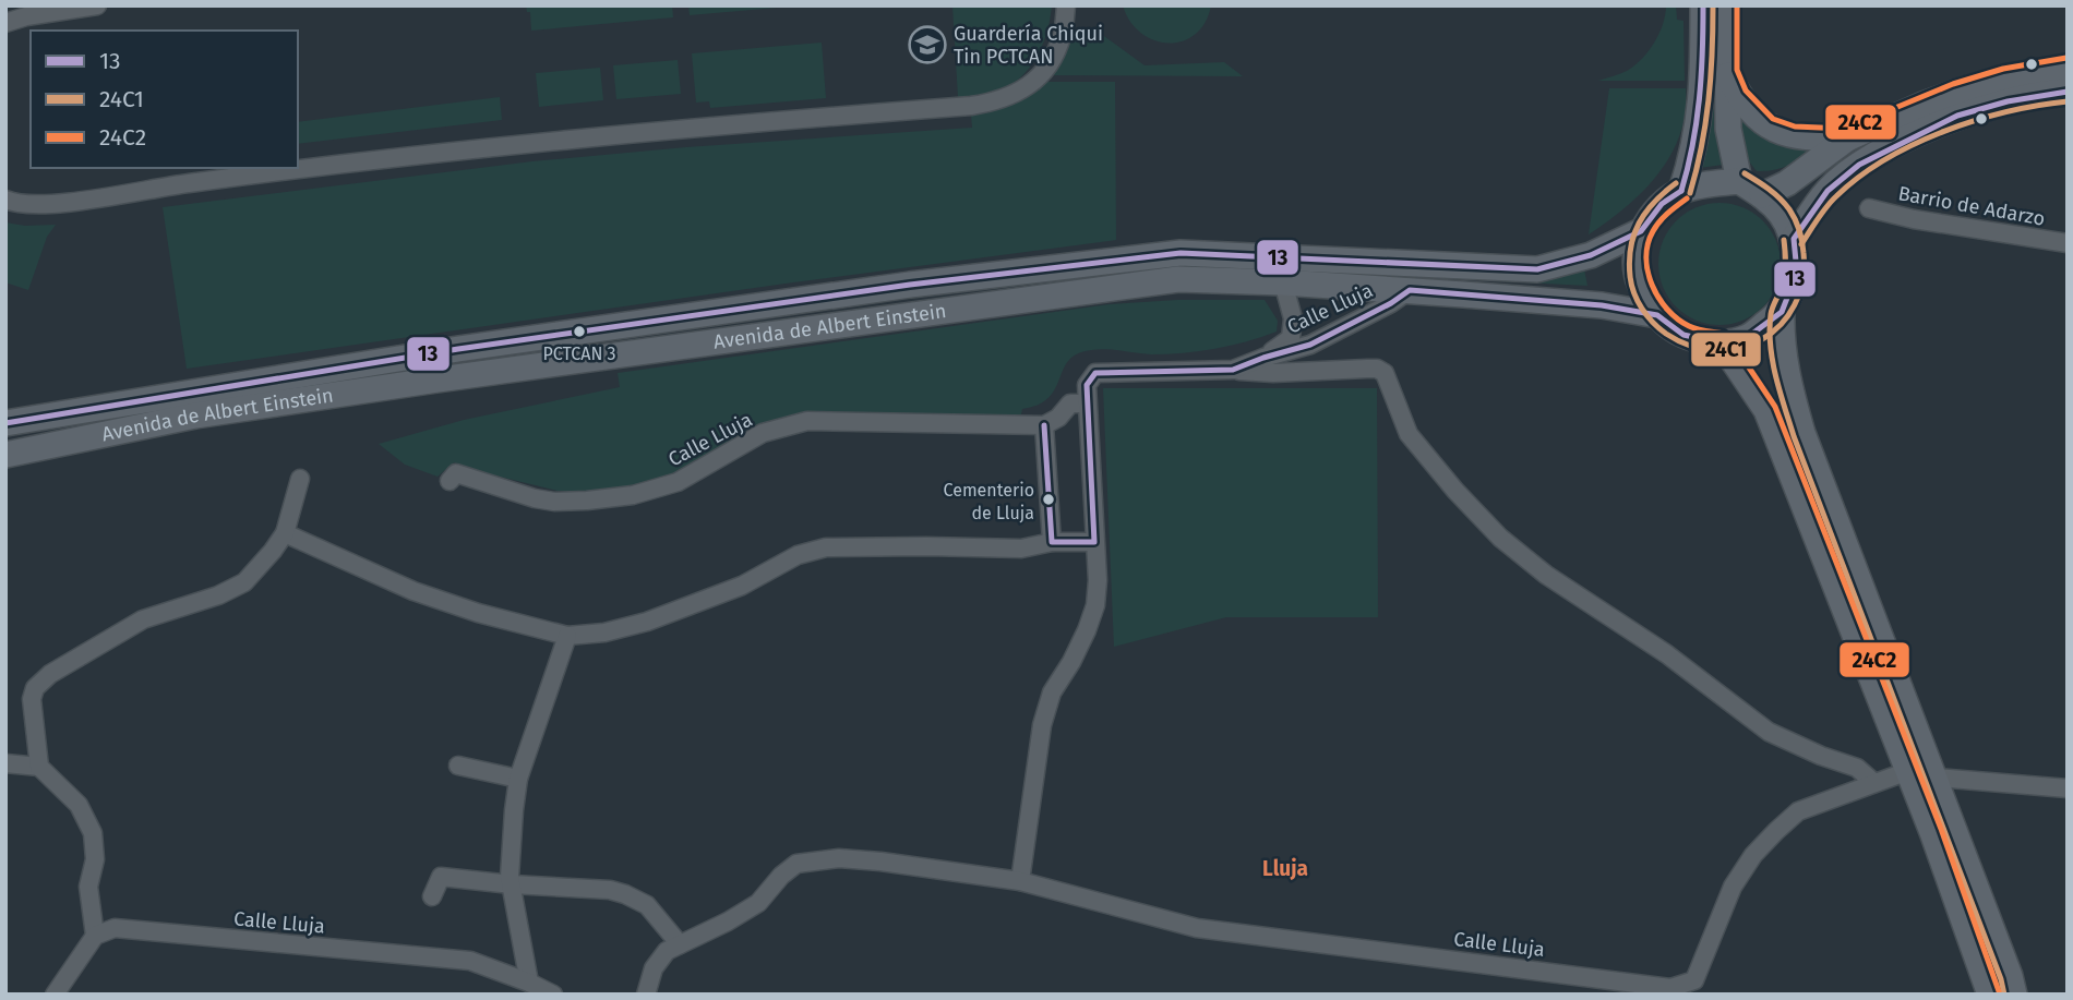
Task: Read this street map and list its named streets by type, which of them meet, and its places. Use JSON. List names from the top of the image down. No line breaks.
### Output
{"streets":{"main road":["Avenida de Albert Einstein"],"street":["Barrio de Adarzo","Calle Lluja"]},"crossings":[["Calle Lluja","Avenida de Albert Einstein"]],"districts":["Lluja"],"places":{"school or university":["Guardería Chiqui Tin PCTCAN"],"other":["PCTCAN 3","Cementerio de Lluja"]},"lines":["transit line 13","transit line 24C1","transit line 24C2"],"legend":["13","24C1","24C2"]}
